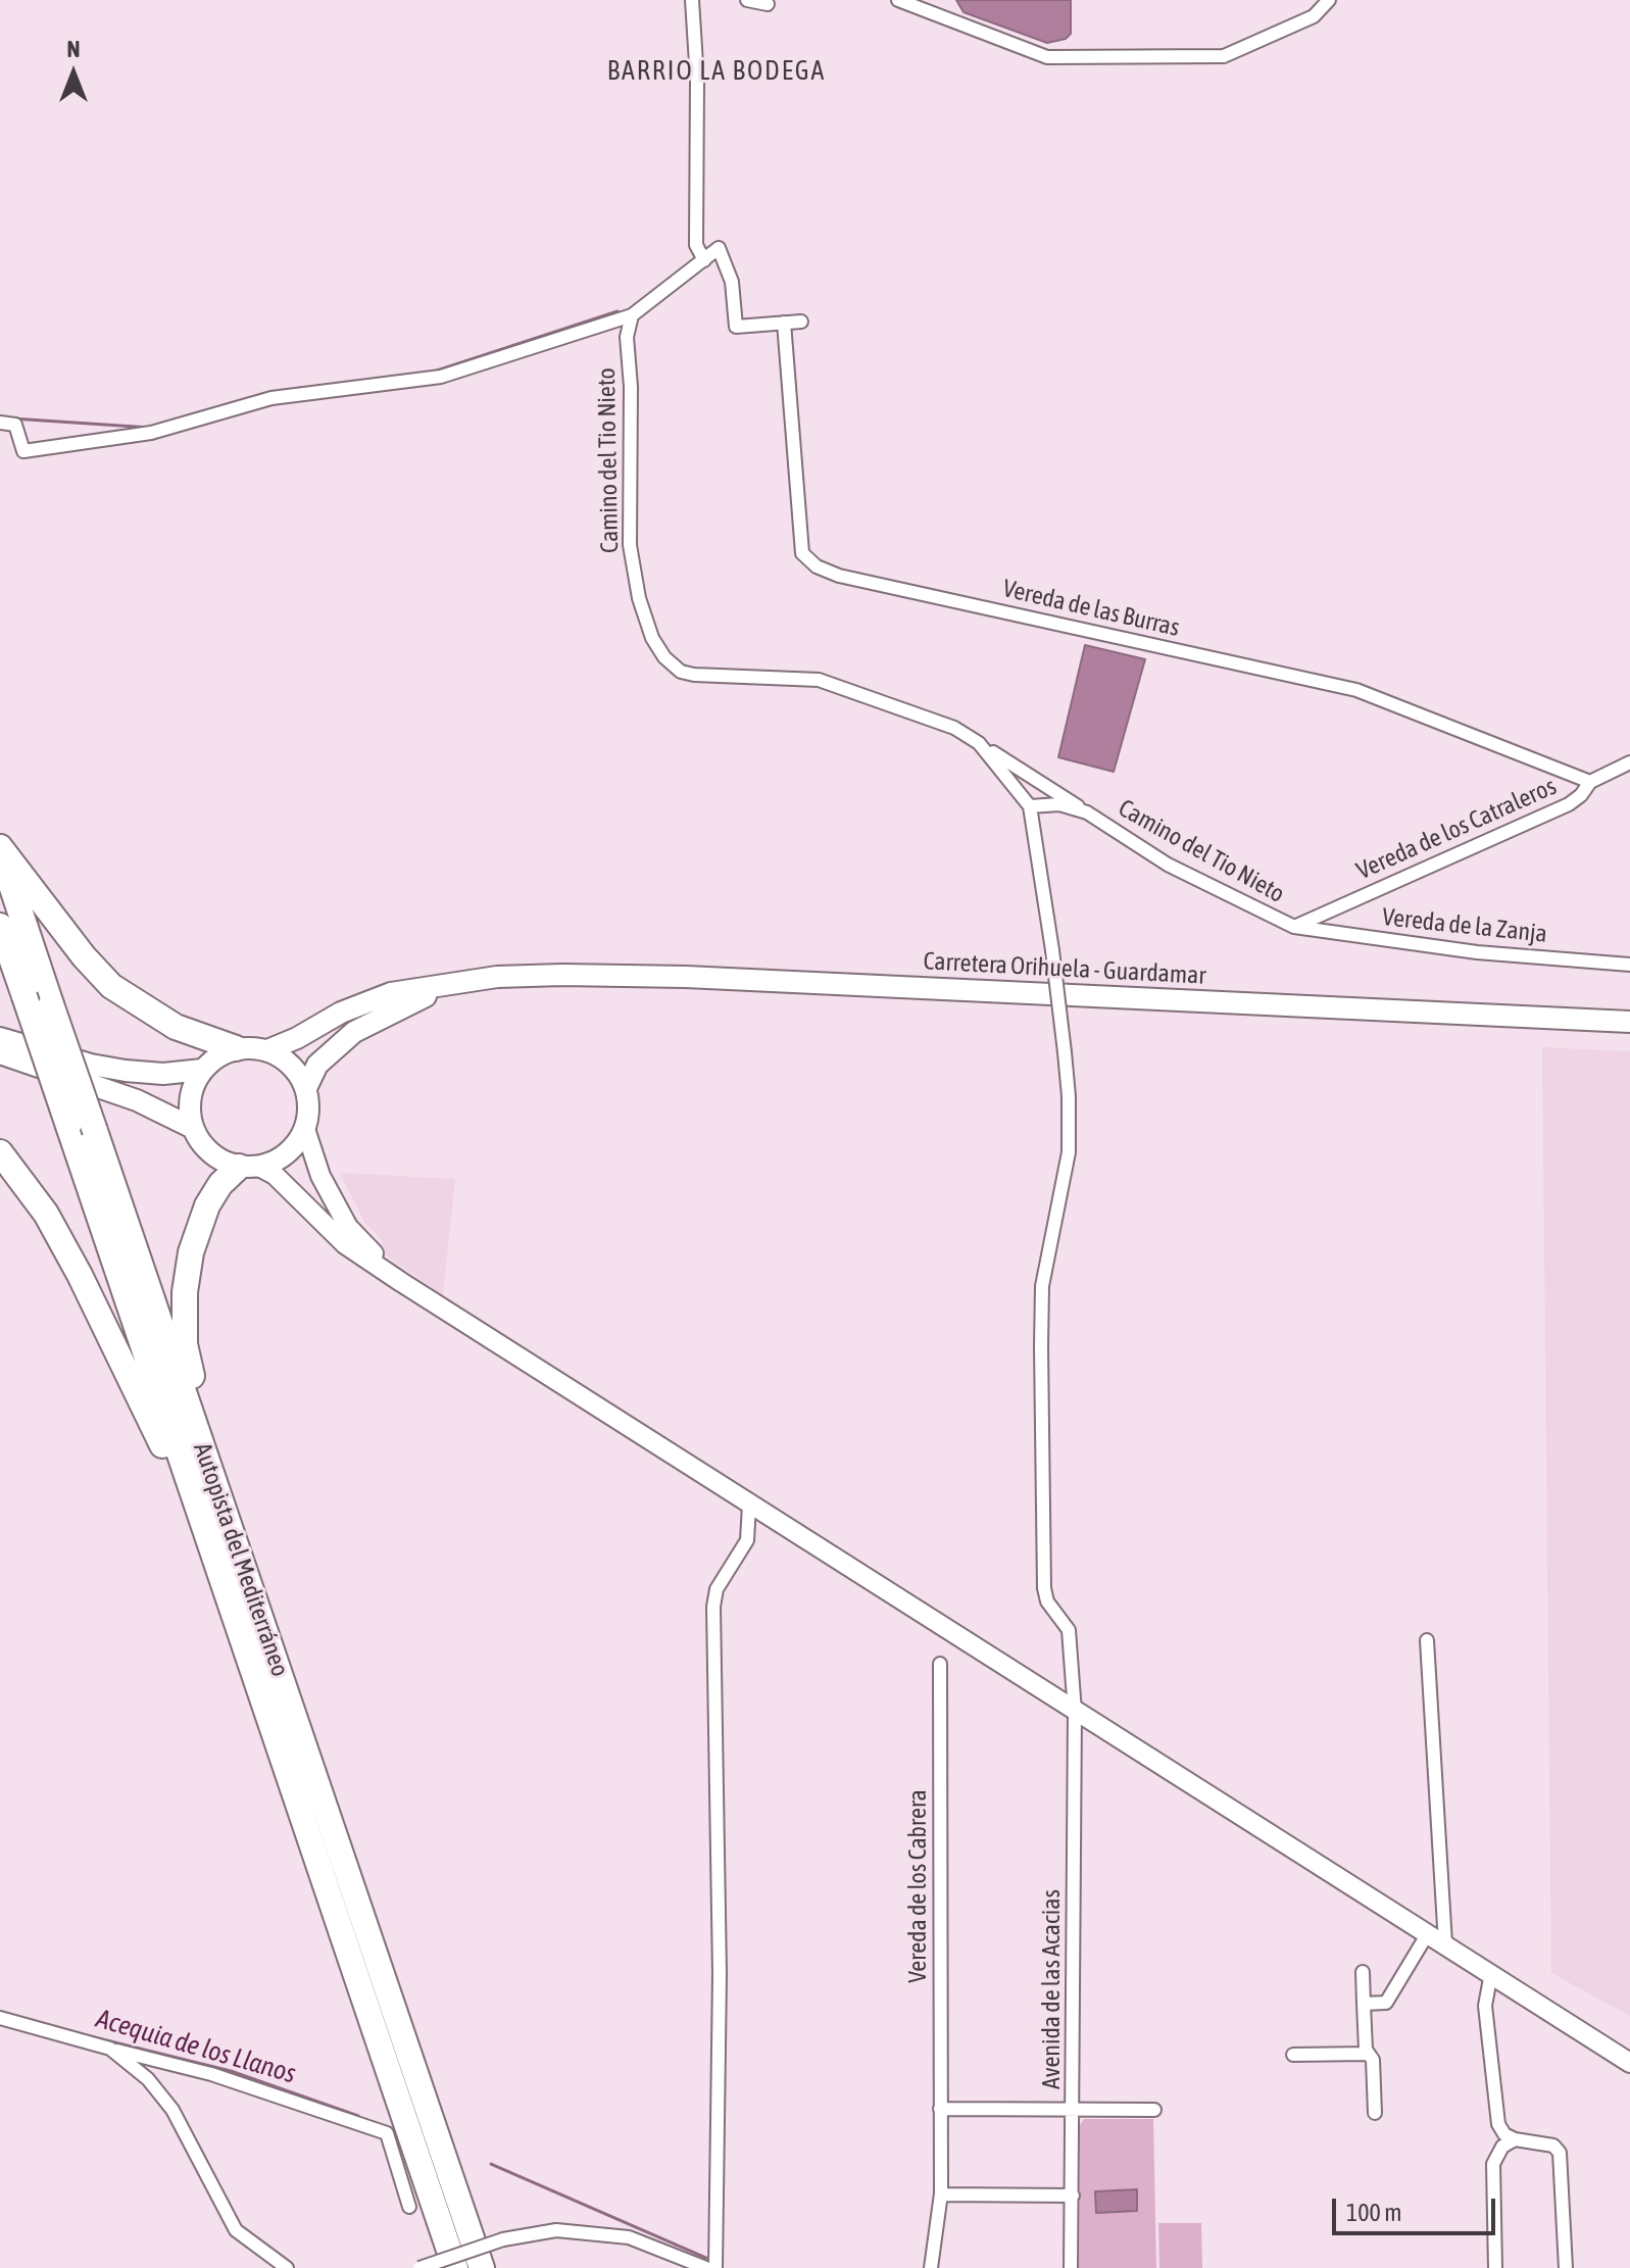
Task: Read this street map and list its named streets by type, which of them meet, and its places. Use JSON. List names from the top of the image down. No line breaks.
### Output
{"streets":{"highway":["Autopista del Mediterráneo"],"main road":["Carretera Orihuela - Guardamar"],"street":["Camino del Tio Nieto","Vereda de las Burras","Vereda de los Catraleros","Vereda de la Zanja","Vereda de los Cabrera","Avenida de las Acacias"]},"crossings":[["Camino del Tio Nieto","Vereda de los Catraleros"],["Camino del Tio Nieto","Vereda de la Zanja"],["Camino del Tio Nieto","Avenida de las Acacias"],["Vereda de las Burras","Vereda de los Catraleros"],["Vereda de los Catraleros","Vereda de la Zanja"]],"districts":["BARRIO LA BODEGA"],"water":["Acequia de los Llanos"],"scale_bar":"100 m","north":"top"}
